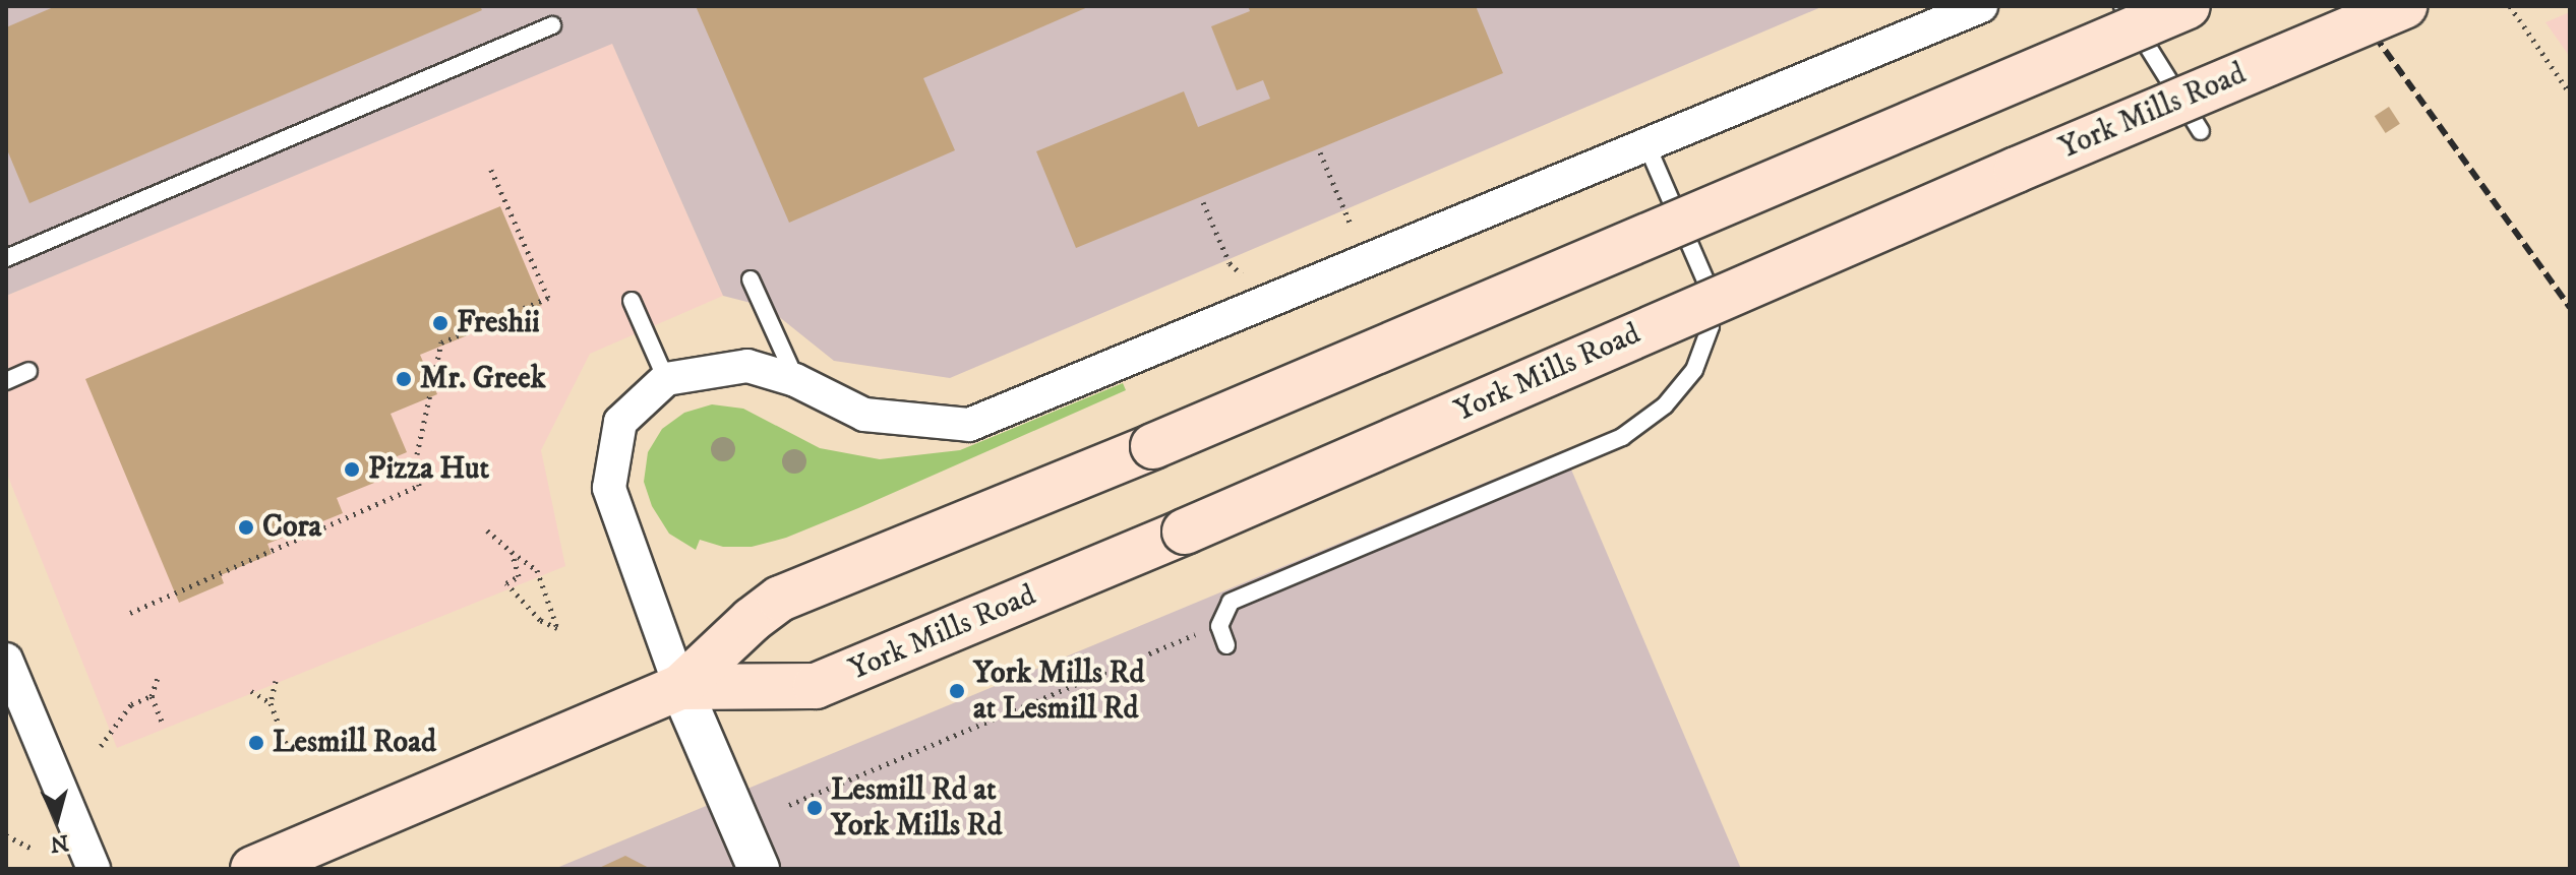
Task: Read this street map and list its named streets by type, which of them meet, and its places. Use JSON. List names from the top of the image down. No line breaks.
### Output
{"streets":{"main road":["York Mills Road"]},"places":["Freshii","Mr. Greek","Pizza Hut","Cora","York Mills Rd at Lesmill Rd","Lesmill Road","Lesmill Rd at York Mills Rd"],"north":"bottom"}
